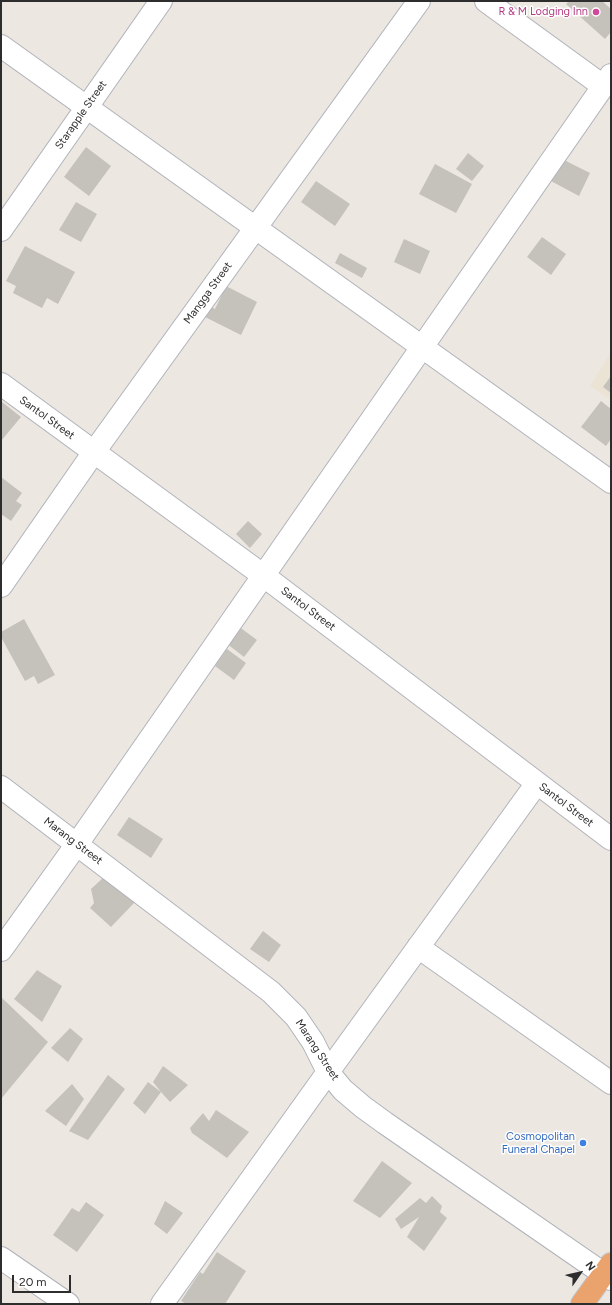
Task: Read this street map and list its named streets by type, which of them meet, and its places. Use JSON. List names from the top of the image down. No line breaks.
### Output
{"streets":{"street":["Starapple Street","Mangga Street","Santol Street","Marang Street"]},"crossings":[["Mangga Street","Santol Street"]],"places":["R & M Lodging Inn","Cosmopolitan Funeral Chapel"],"scale_bar":"20 m","north":"top right"}
